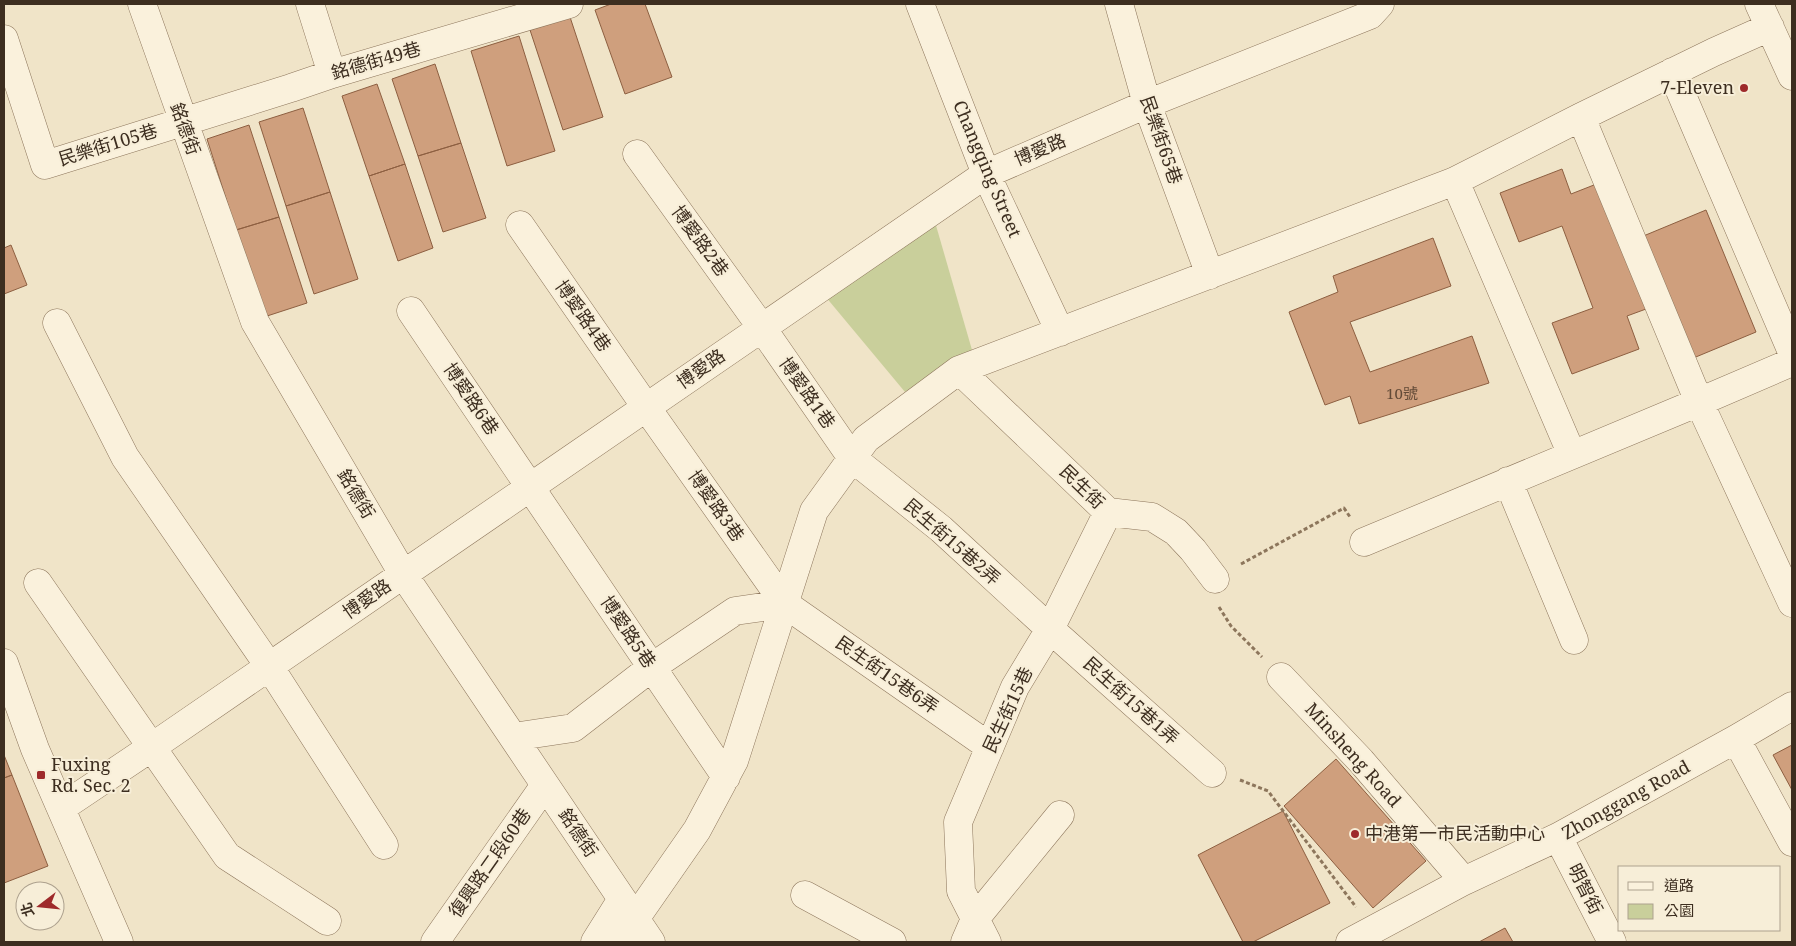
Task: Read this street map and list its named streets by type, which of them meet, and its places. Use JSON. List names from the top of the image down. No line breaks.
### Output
{"streets":{"street":["銘德街49巷","銘德街","民樂街65巷","民樂街105巷","博愛路","Changqing Street","博愛路2巷","博愛路4巷","博愛路1巷","博愛路6巷","民生街","博愛路3巷","民生街15巷2弄","博愛路5巷","民生街15巷6弄","民生街15巷1弄","民生街15巷","Minsheng Road","Zhonggang Road","復興路二段60巷","明智街"]},"crossings":[["銘德街49巷","銘德街"],["銘德街49巷","民樂街105巷"],["銘德街","民樂街105巷"],["銘德街","博愛路"],["銘德街","復興路二段60巷"],["民樂街65巷","博愛路"],["博愛路","Changqing Street"],["博愛路","博愛路2巷"],["博愛路","博愛路4巷"],["博愛路","博愛路1巷"],["博愛路","博愛路6巷"],["博愛路","博愛路3巷"],["博愛路","博愛路5巷"],["博愛路2巷","博愛路1巷"],["博愛路4巷","博愛路3巷"],["博愛路1巷","民生街15巷2弄"],["博愛路6巷","博愛路5巷"],["民生街","民生街15巷"],["博愛路3巷","民生街15巷6弄"],["民生街15巷2弄","民生街15巷1弄"],["民生街15巷2弄","民生街15巷"],["民生街15巷6弄","民生街15巷"],["民生街15巷1弄","民生街15巷"],["Minsheng Road","Zhonggang Road"],["Zhonggang Road","明智街"]],"places":{"other":["7-Eleven","中港第一市民活動中心"],"transit":["Fuxing Rd. Sec. 2"]},"house_numbers":["10號"],"legend":["道路","公園"],"north":"left"}
